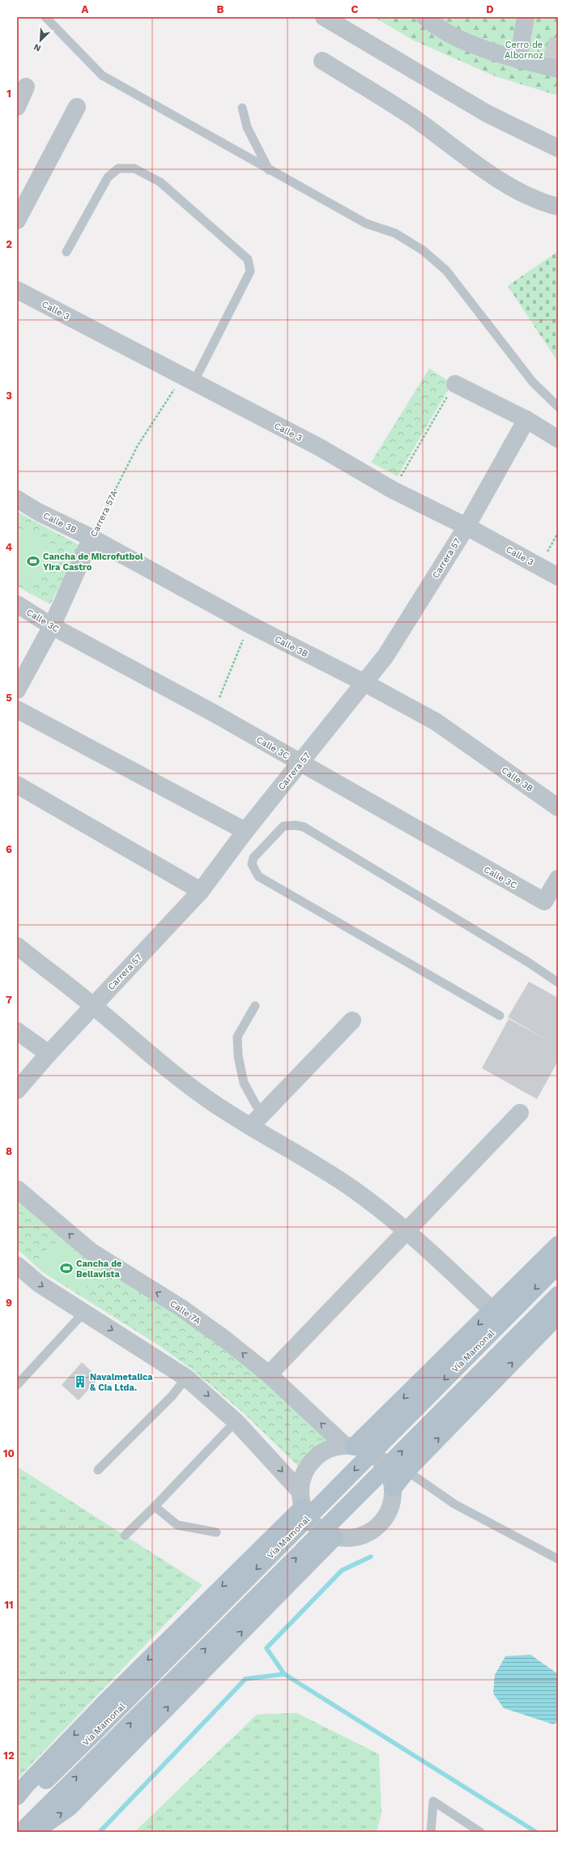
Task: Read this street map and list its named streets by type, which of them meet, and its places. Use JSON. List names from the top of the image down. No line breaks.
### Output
{"streets":{"main road":["Vía Mamonal"],"street":["Calle 3","Carrera 57A","Calle 3B","Carrera 57","Calle 3C","Calle 7A"]},"crossings":[["Calle 3","Carrera 57A"],["Calle 3","Carrera 57"],["Carrera 57A","Calle 3B"],["Carrera 57A","Calle 3C"],["Calle 3B","Carrera 57"],["Carrera 57","Calle 3C"]],"parks":["Cerro de Albornoz"],"places":{"sports":["Cancha de Microfutbol Yira Castro","Cancha de Bellavista"],"building":["Navalmetalica & Cia Ltda."]},"north":"bottom left","grid":{"columns":["A","B","C","D"],"rows":["1","2","3","4","5","6","7","8","9","10","11","12"]}}
